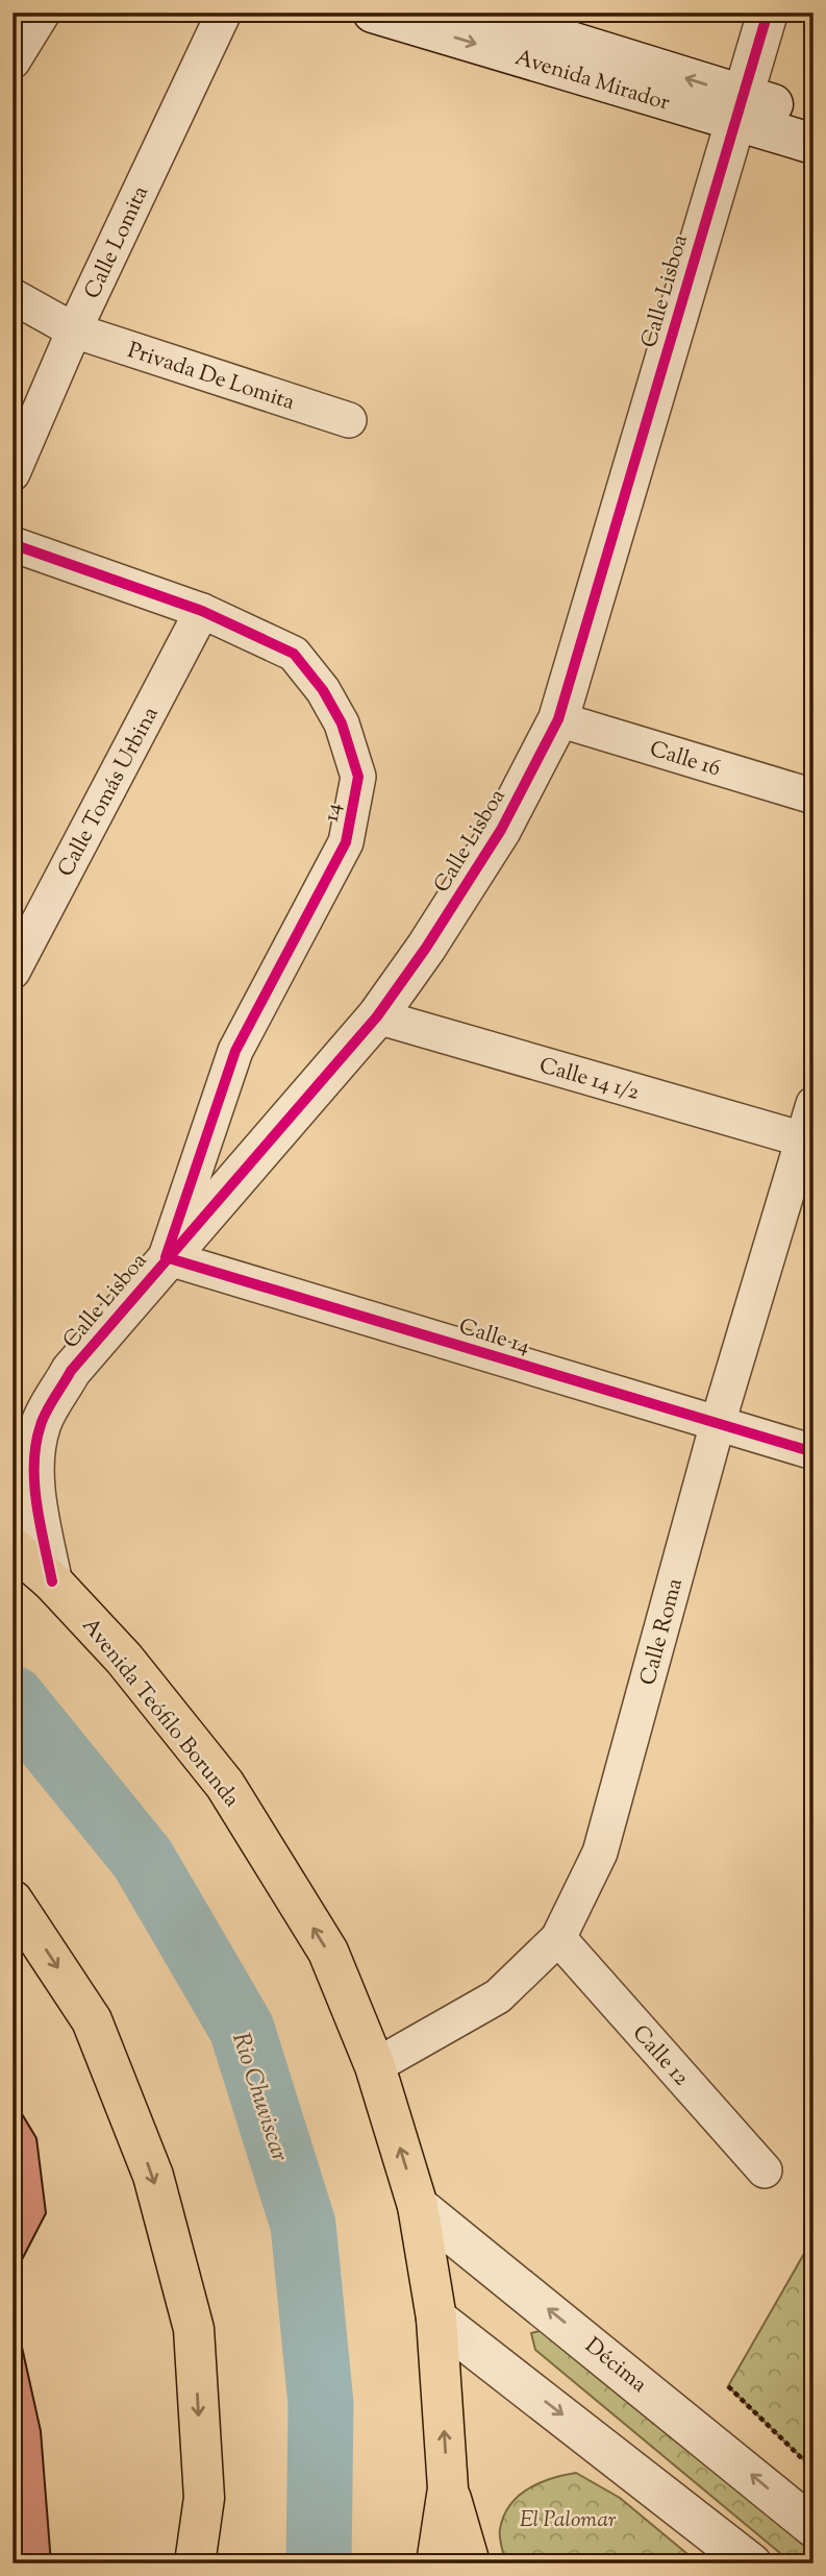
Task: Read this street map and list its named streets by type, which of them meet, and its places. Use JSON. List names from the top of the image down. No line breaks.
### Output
{"streets":{"main road":["Avenida Teófilo Borunda"],"street":["Avenida Mirador","Calle Lomita","Calle Lisboa","Privada De Lomita","Calle 16","Calle Tomás Urbina","14","Calle 14 1/2","Calle 14","Calle Roma","Calle 12","Décima"]},"crossings":[["Avenida Mirador","Calle Lisboa"],["Calle Lomita","Privada De Lomita"],["Calle Lisboa","Calle 16"],["Calle Lisboa","14"],["Calle Lisboa","Calle 14 1/2"],["Calle Lisboa","Calle 14"],["Calle Lisboa","Avenida Teófilo Borunda"],["Calle Tomás Urbina","14"],["14","Calle 14"],["Calle 14 1/2","Calle Roma"],["Calle 14","Calle Roma"],["Calle Roma","Avenida Teófilo Borunda"],["Calle Roma","Calle 12"],["Avenida Teófilo Borunda","Décima"]],"water":["Rio Chuviscar"],"parks":["El Palomar"]}
